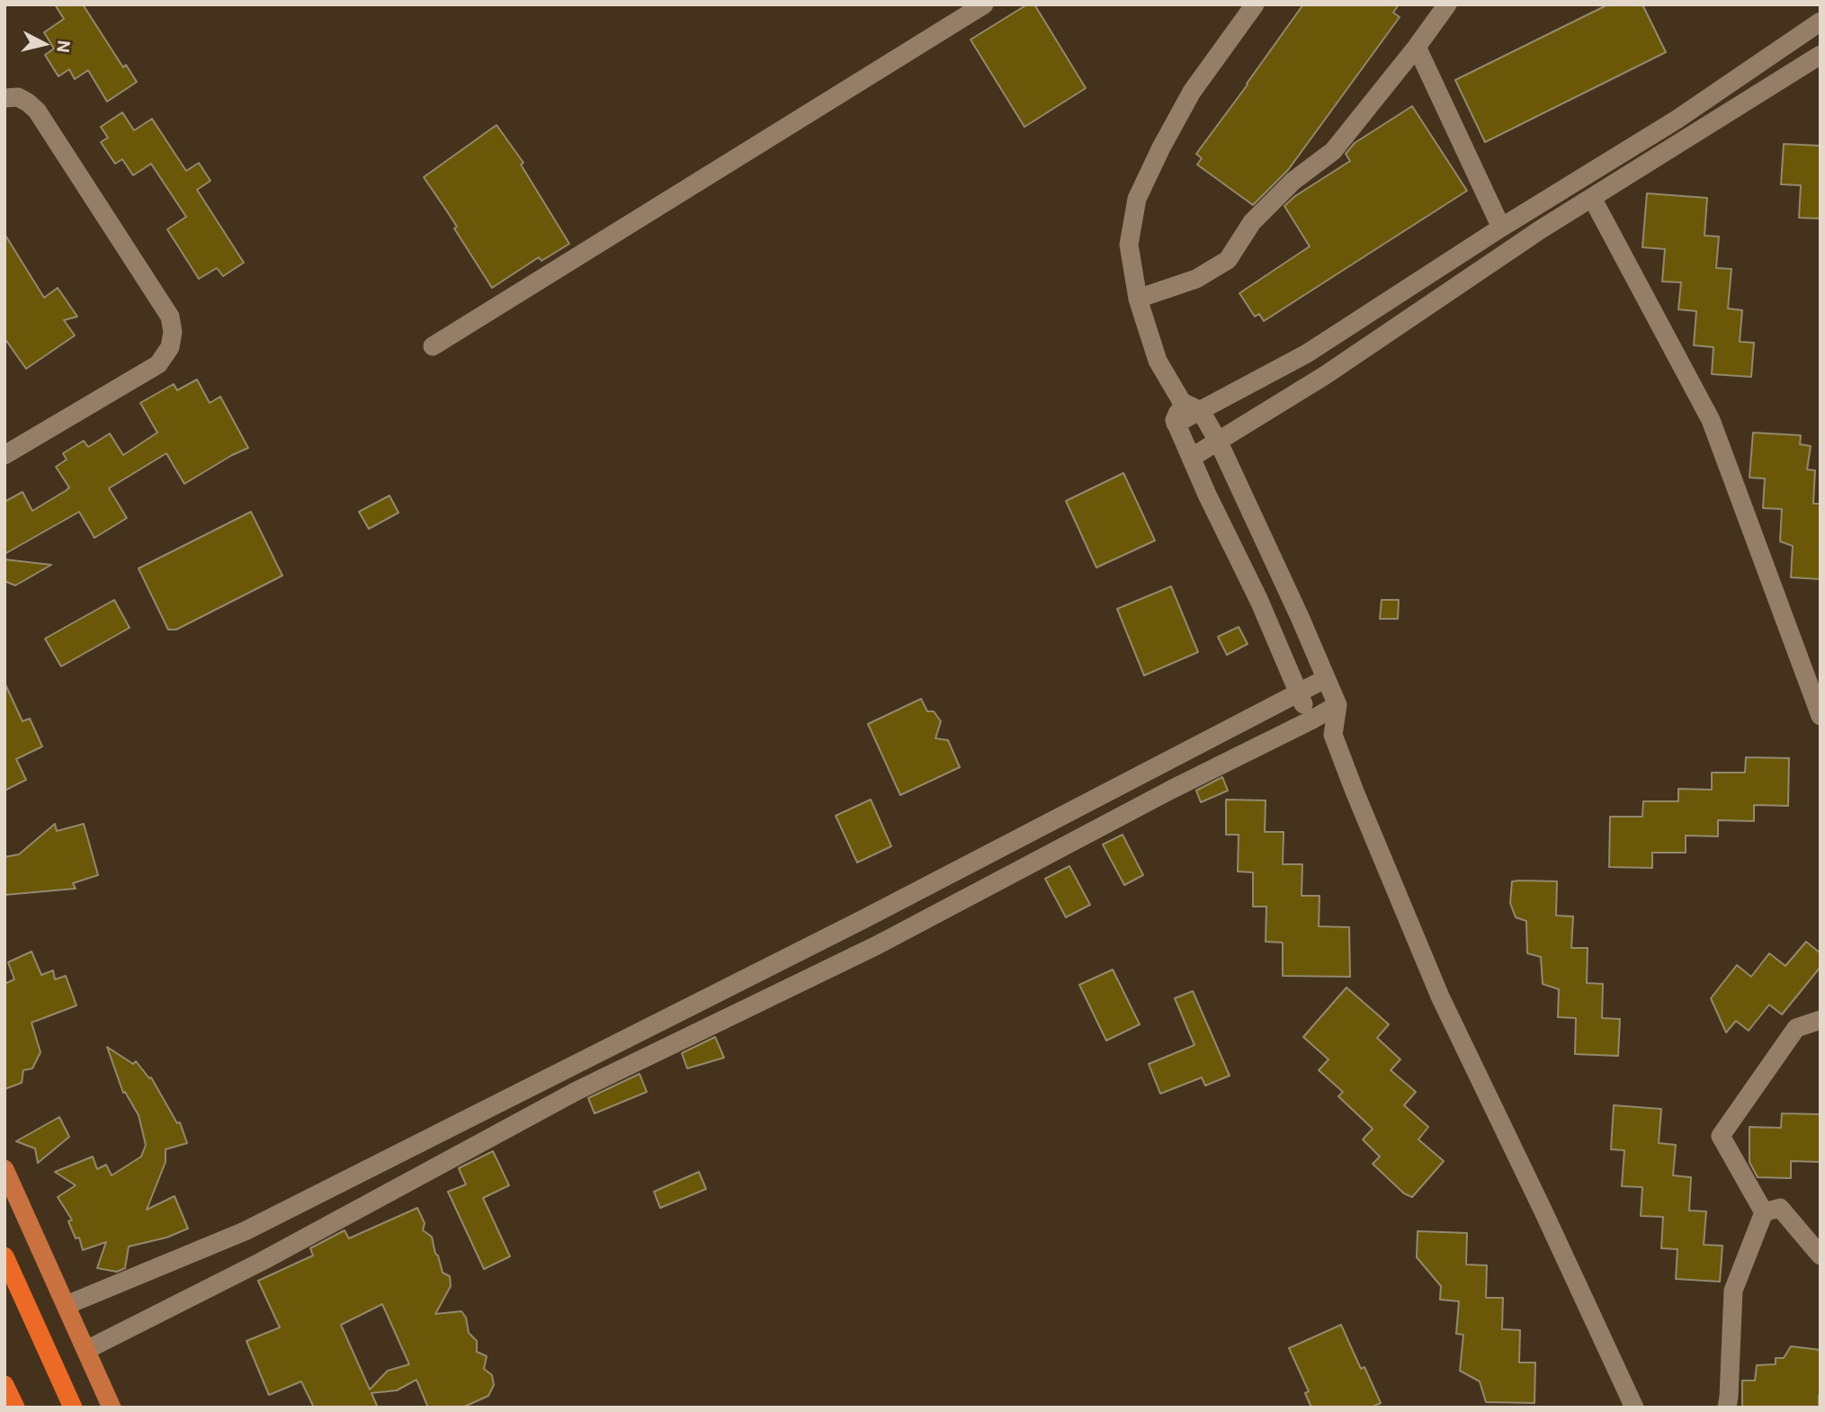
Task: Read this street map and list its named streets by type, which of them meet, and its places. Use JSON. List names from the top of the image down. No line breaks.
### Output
{"north":"right"}
